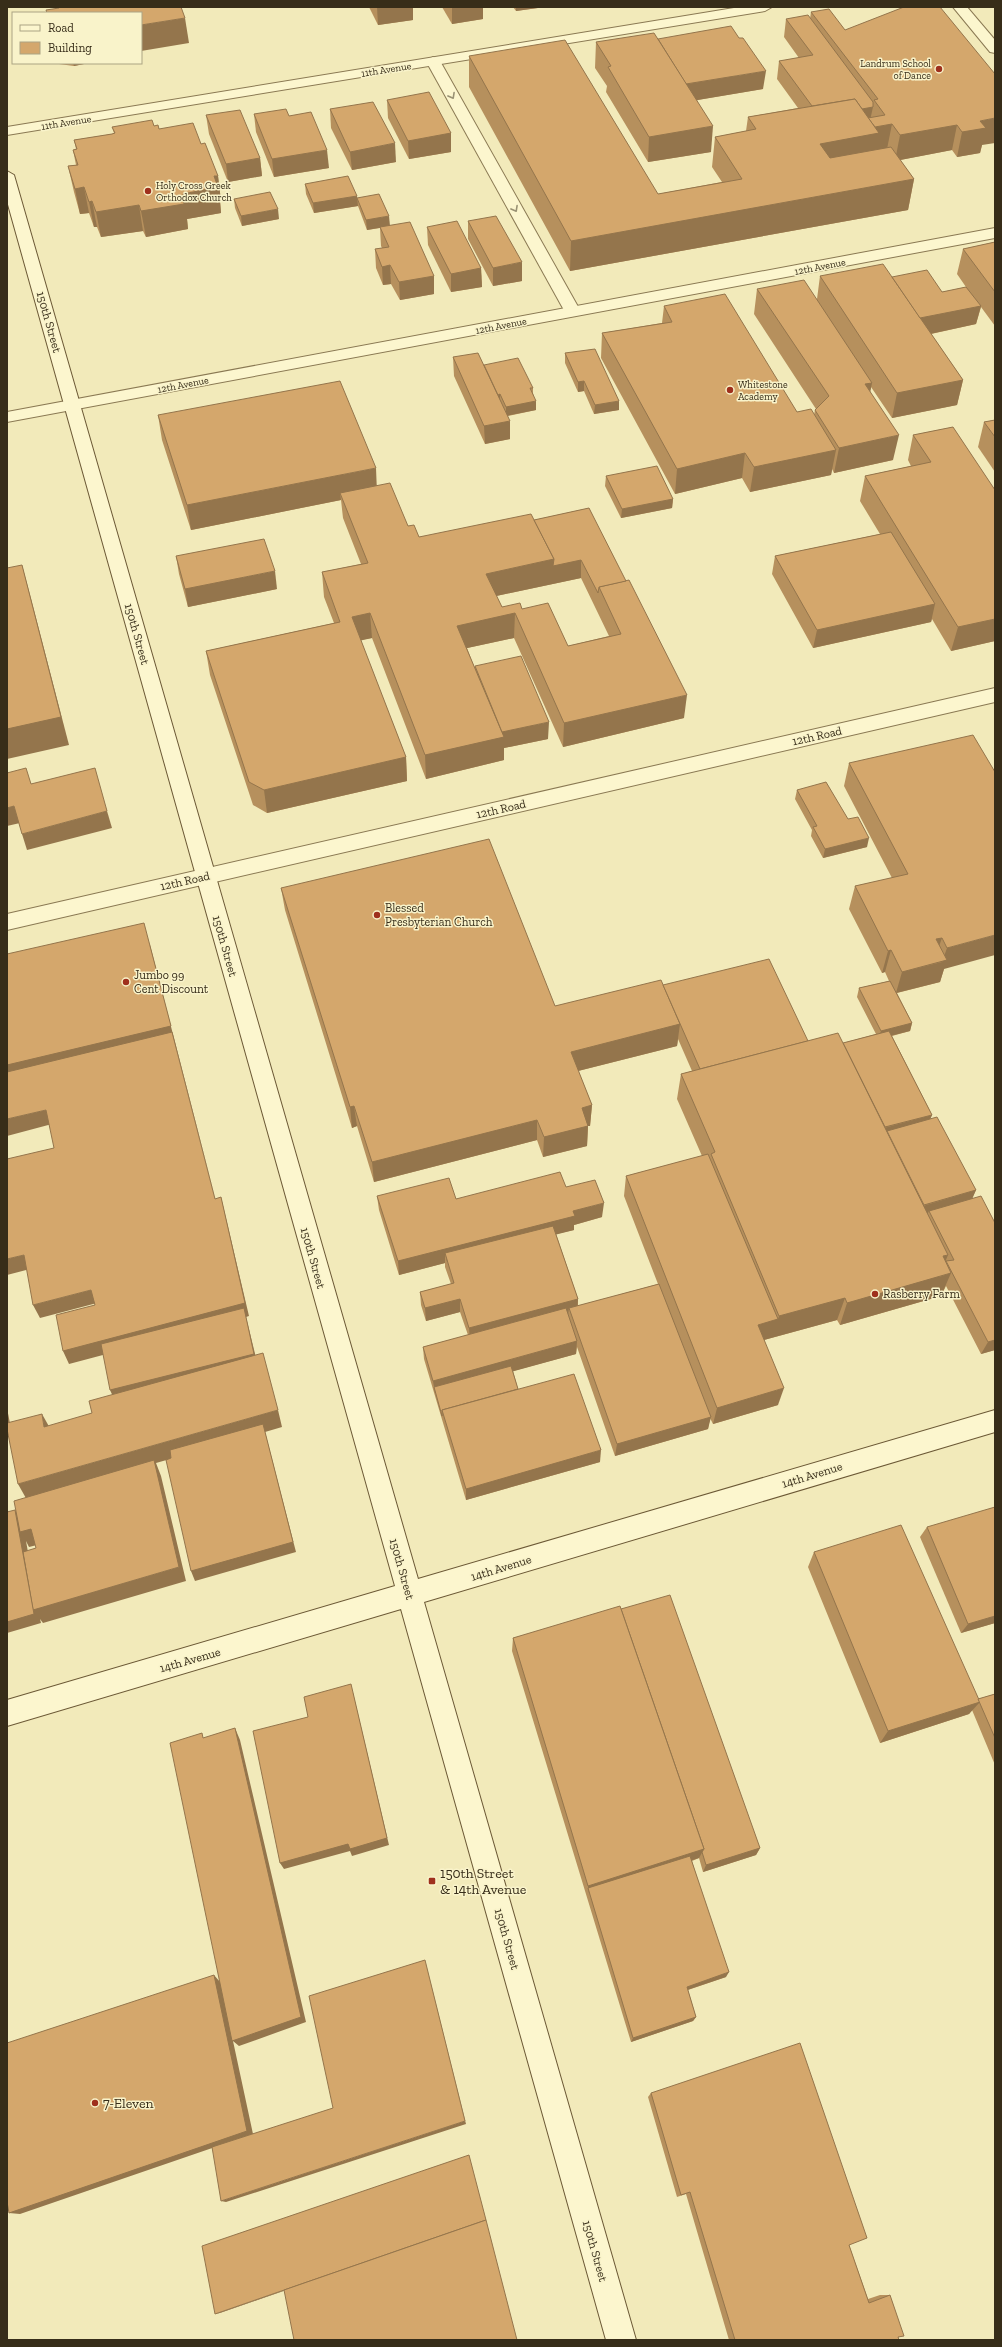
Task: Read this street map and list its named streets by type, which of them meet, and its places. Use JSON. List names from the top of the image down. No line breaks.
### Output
{"streets":{"street":["11th Avenue","12th Avenue","150th Street","12th Road","14th Avenue"]},"crossings":[["12th Avenue","150th Street"],["150th Street","12th Road"],["150th Street","14th Avenue"]],"places":{"other":["Landrum School of Dance","Holy Cross Greek Orthodox Church","Whitestone Academy","Blessed Presbyterian Church","Jumbo 99 Cent Discount","Rasberry Farm","7-Eleven"],"transit":["150th Street & 14th Avenue"]},"legend":["Road","Building"]}
